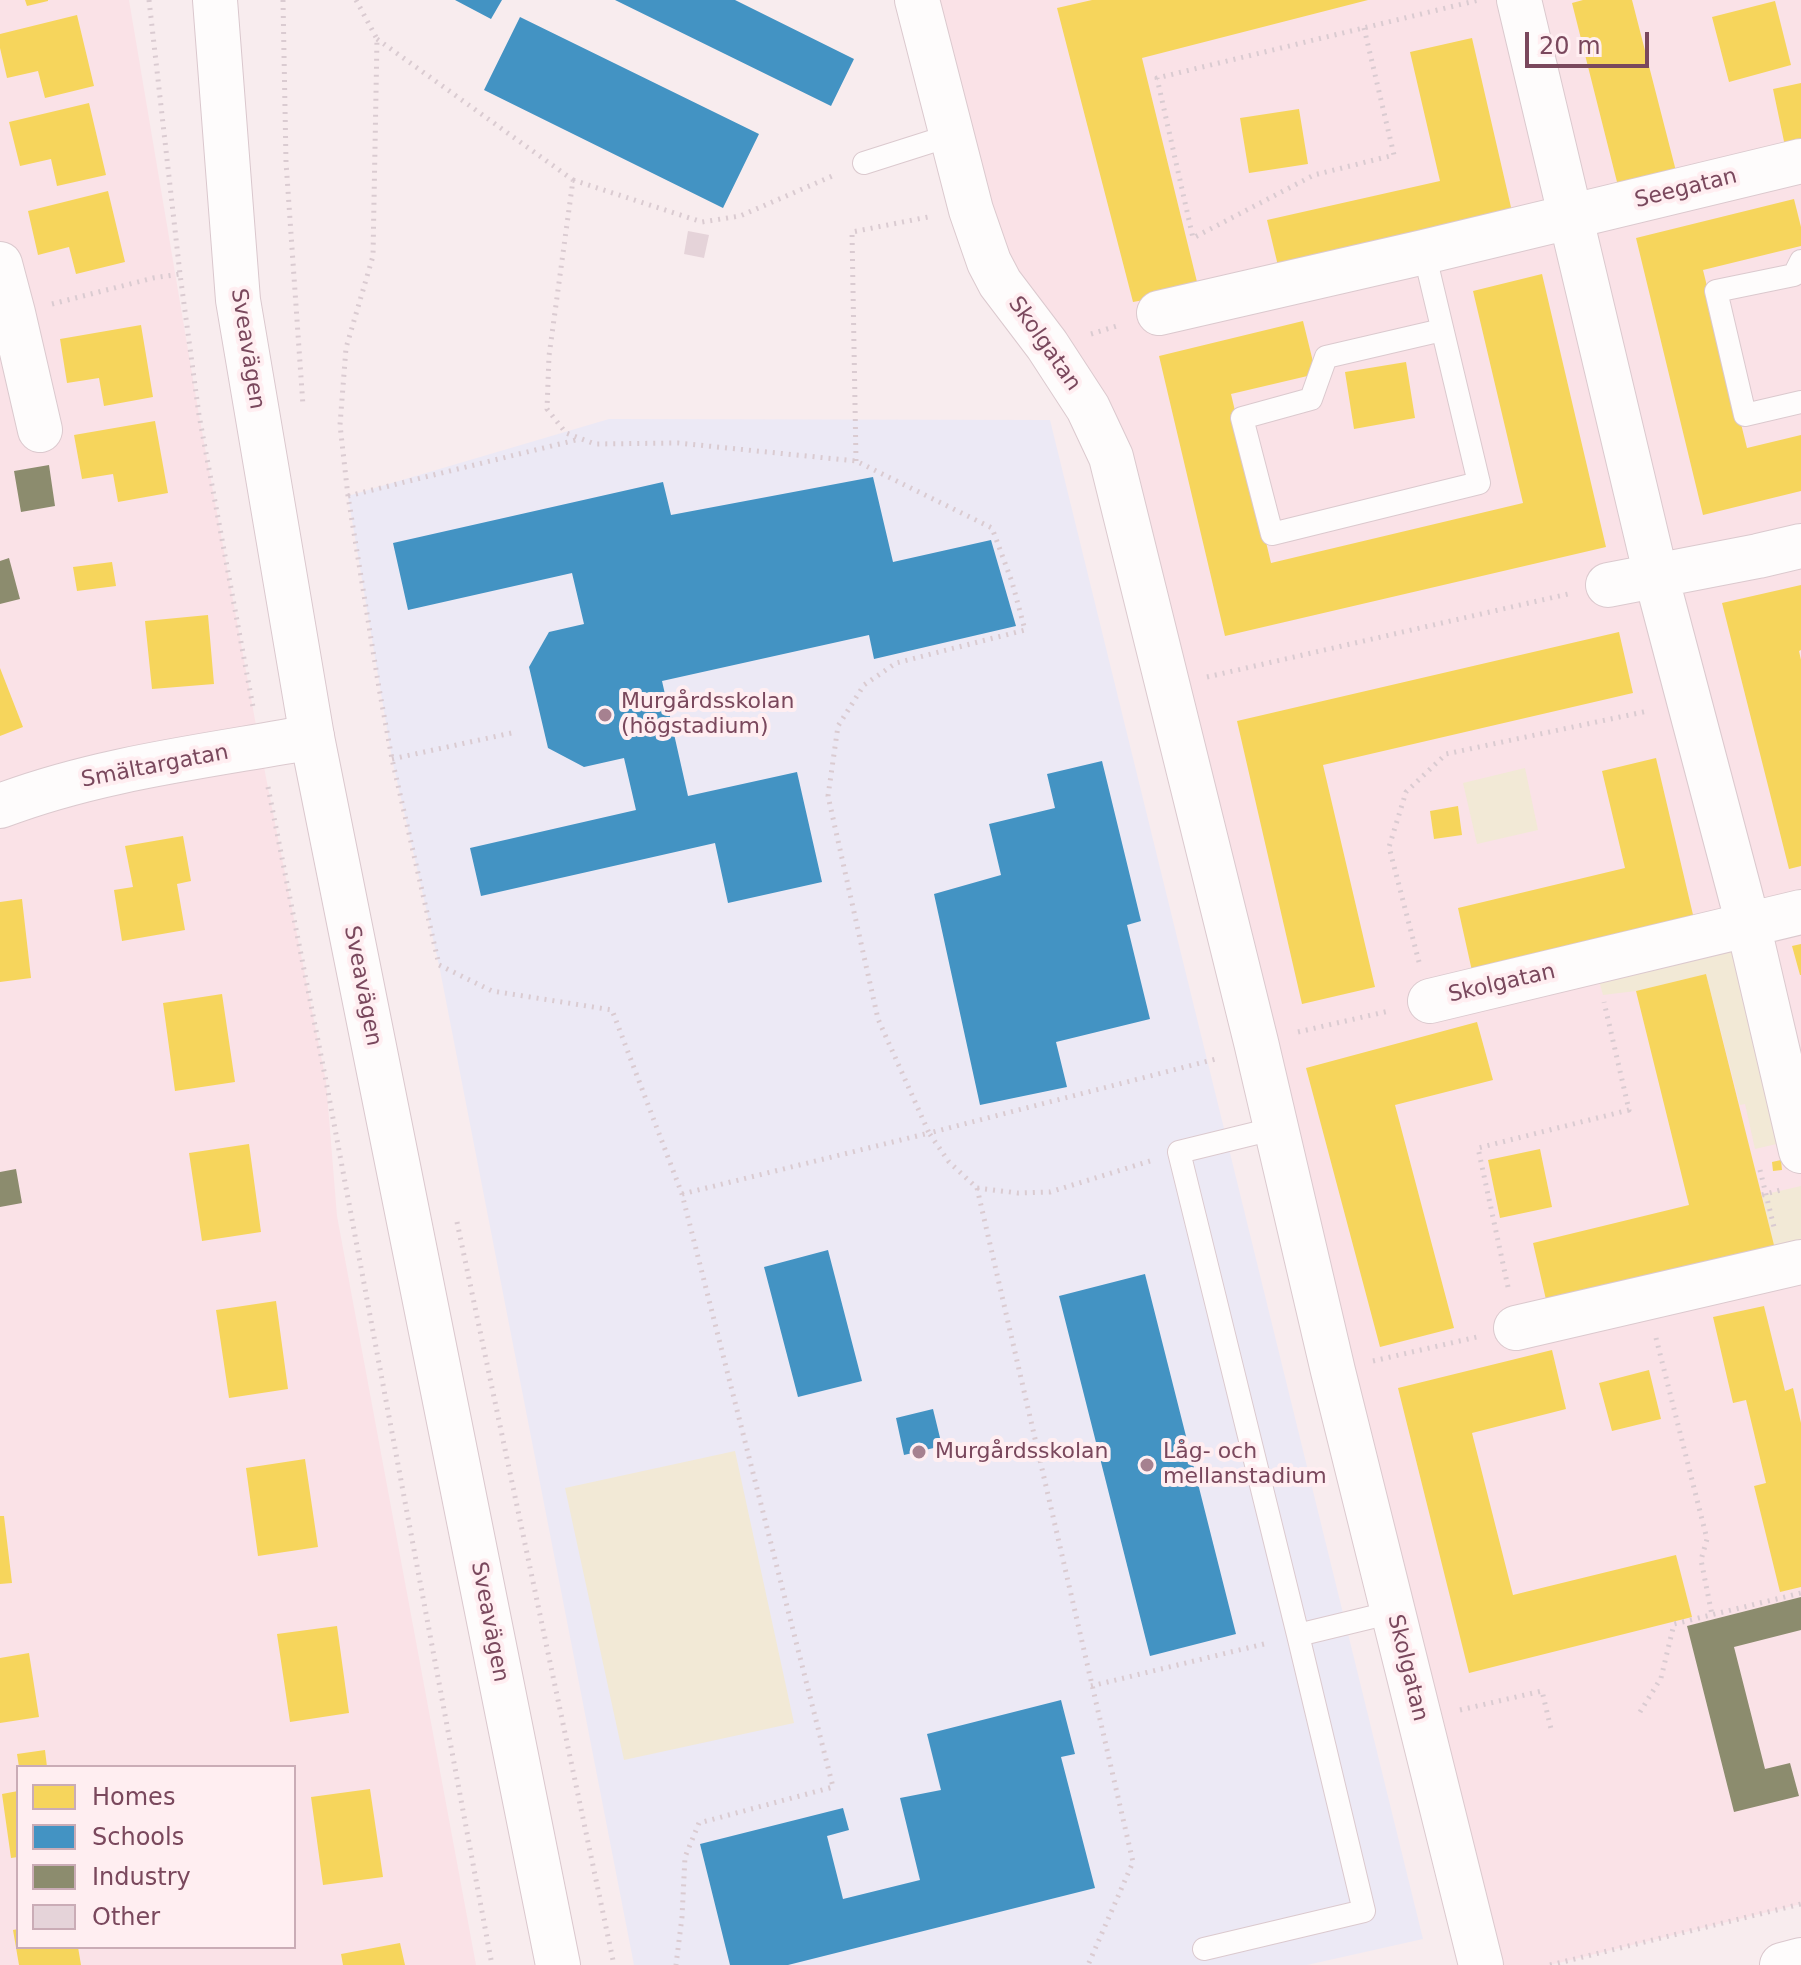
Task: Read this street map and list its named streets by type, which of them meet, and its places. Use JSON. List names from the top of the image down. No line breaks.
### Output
{"streets":{"street":["Seegatan","Skolgatan","Sveavägen","Smältargatan"]},"crossings":[["Sveavägen","Smältargatan"]],"places":["Murgårdsskolan (högstadium)","Murgårdsskolan","Låg- och mellanstadium"],"legend":["Homes","Schools","Industry","Other"],"scale_bar":"20 m"}
